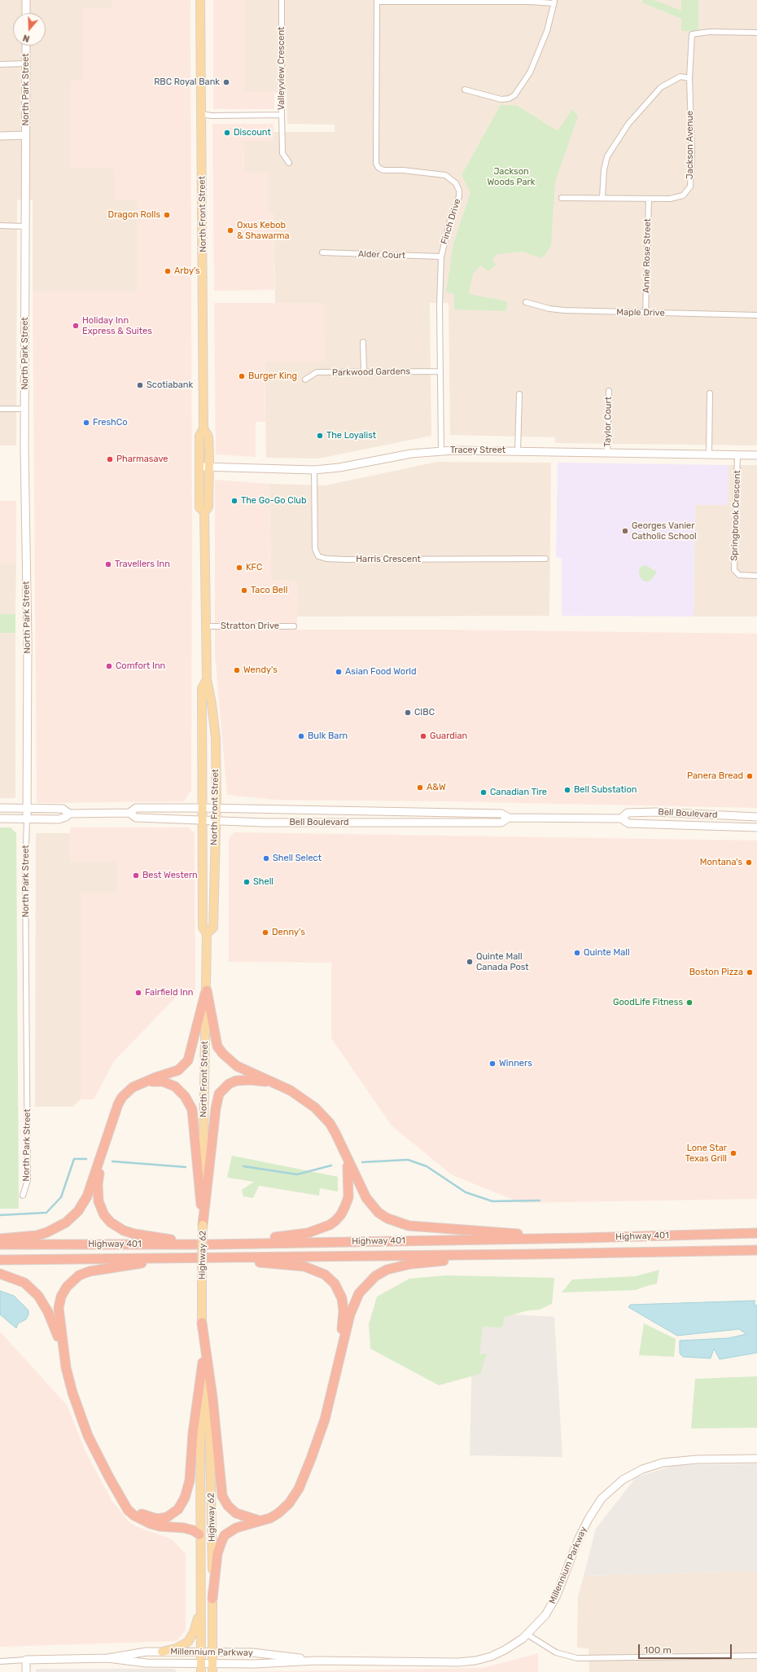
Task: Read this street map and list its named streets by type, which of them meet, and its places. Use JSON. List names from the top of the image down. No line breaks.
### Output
{"streets":{"highway":["Highway 401"],"main road":["North Front Street","Highway 62"],"street":["Valleyview Crescent","North Park Street","Jackson Avenue","Finch Drive","Alder Court","Annie Rose Street","Maple Drive","Parkwood Gardens","Taylor Court","Tracey Street","Springbrook Crescent","Harris Crescent","Stratton Drive","Bell Boulevard","Millennium Parkway"]},"crossings":[["Valleyview Crescent","North Front Street"],["North Park Street","Bell Boulevard"],["Jackson Avenue","Annie Rose Street"],["North Front Street","Tracey Street"],["North Front Street","Stratton Drive"],["North Front Street","Bell Boulevard"],["North Front Street","Highway 62"],["Finch Drive","Alder Court"],["Finch Drive","Parkwood Gardens"],["Finch Drive","Tracey Street"],["Annie Rose Street","Maple Drive"],["Taylor Court","Tracey Street"],["Tracey Street","Springbrook Crescent"],["Tracey Street","Harris Crescent"],["Highway 62","Millennium Parkway"]],"parks":["Jackson Woods Park"],"places":["RBC Royal Bank","Discount","Dragon Rolls","Oxus Kebob & Shawarma","Arby's","Holiday Inn Express & Suites","Burger King","Scotiabank","FreshCo","The Loyalist","Pharmasave","The Go-Go Club","Georges Vanier Catholic School","Travellers Inn","KFC","Taco Bell","Comfort Inn","Wendy's","Asian Food World","CIBC","Bulk Barn","Guardian","Panera Bread","A&W","Bell Substation","Canadian Tire","Shell Select","Montana's","Best Western","Shell","Denny's","Quinte Mall","Quinte Mall Canada Post","Boston Pizza","Fairfield Inn","GoodLife Fitness","Winners","Lone Star Texas Grill"],"scale_bar":"100 m","north":"bottom"}
